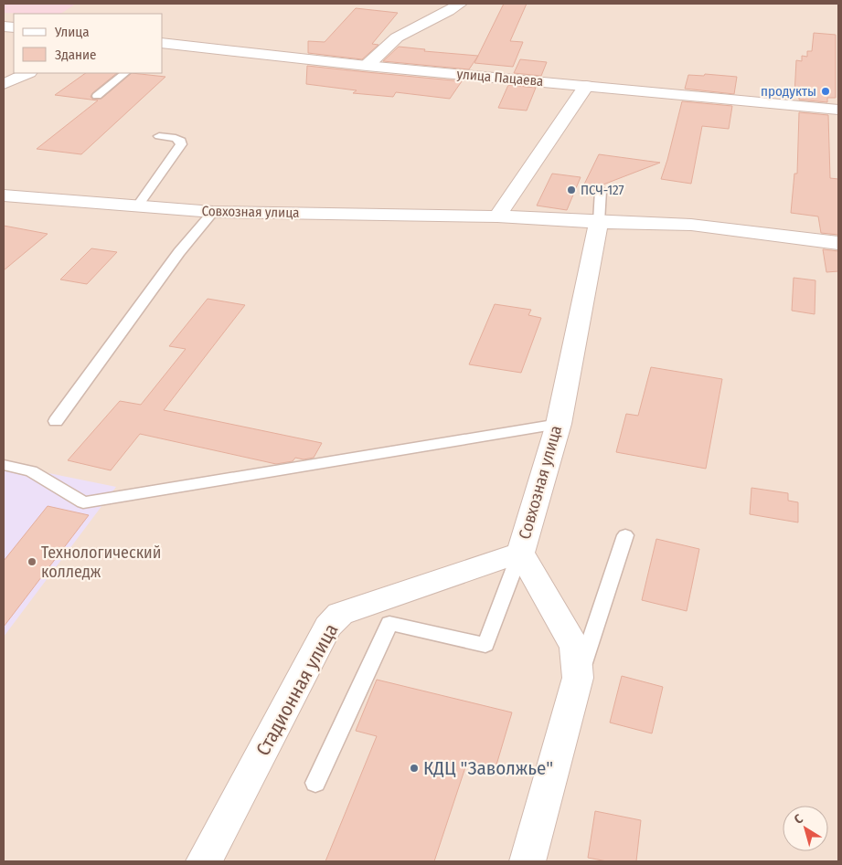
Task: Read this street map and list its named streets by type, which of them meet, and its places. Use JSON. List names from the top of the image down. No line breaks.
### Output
{"streets":{"street":["улица Пацаева","Совхозная улица","Стадионная улица"]},"crossings":[["Совхозная улица","Стадионная улица"]],"places":["продукты","ПСЧ-127","Технологический колледж","КДЦ \"Заволжье\""],"legend":["Улица","Здание"],"north":"top left"}
